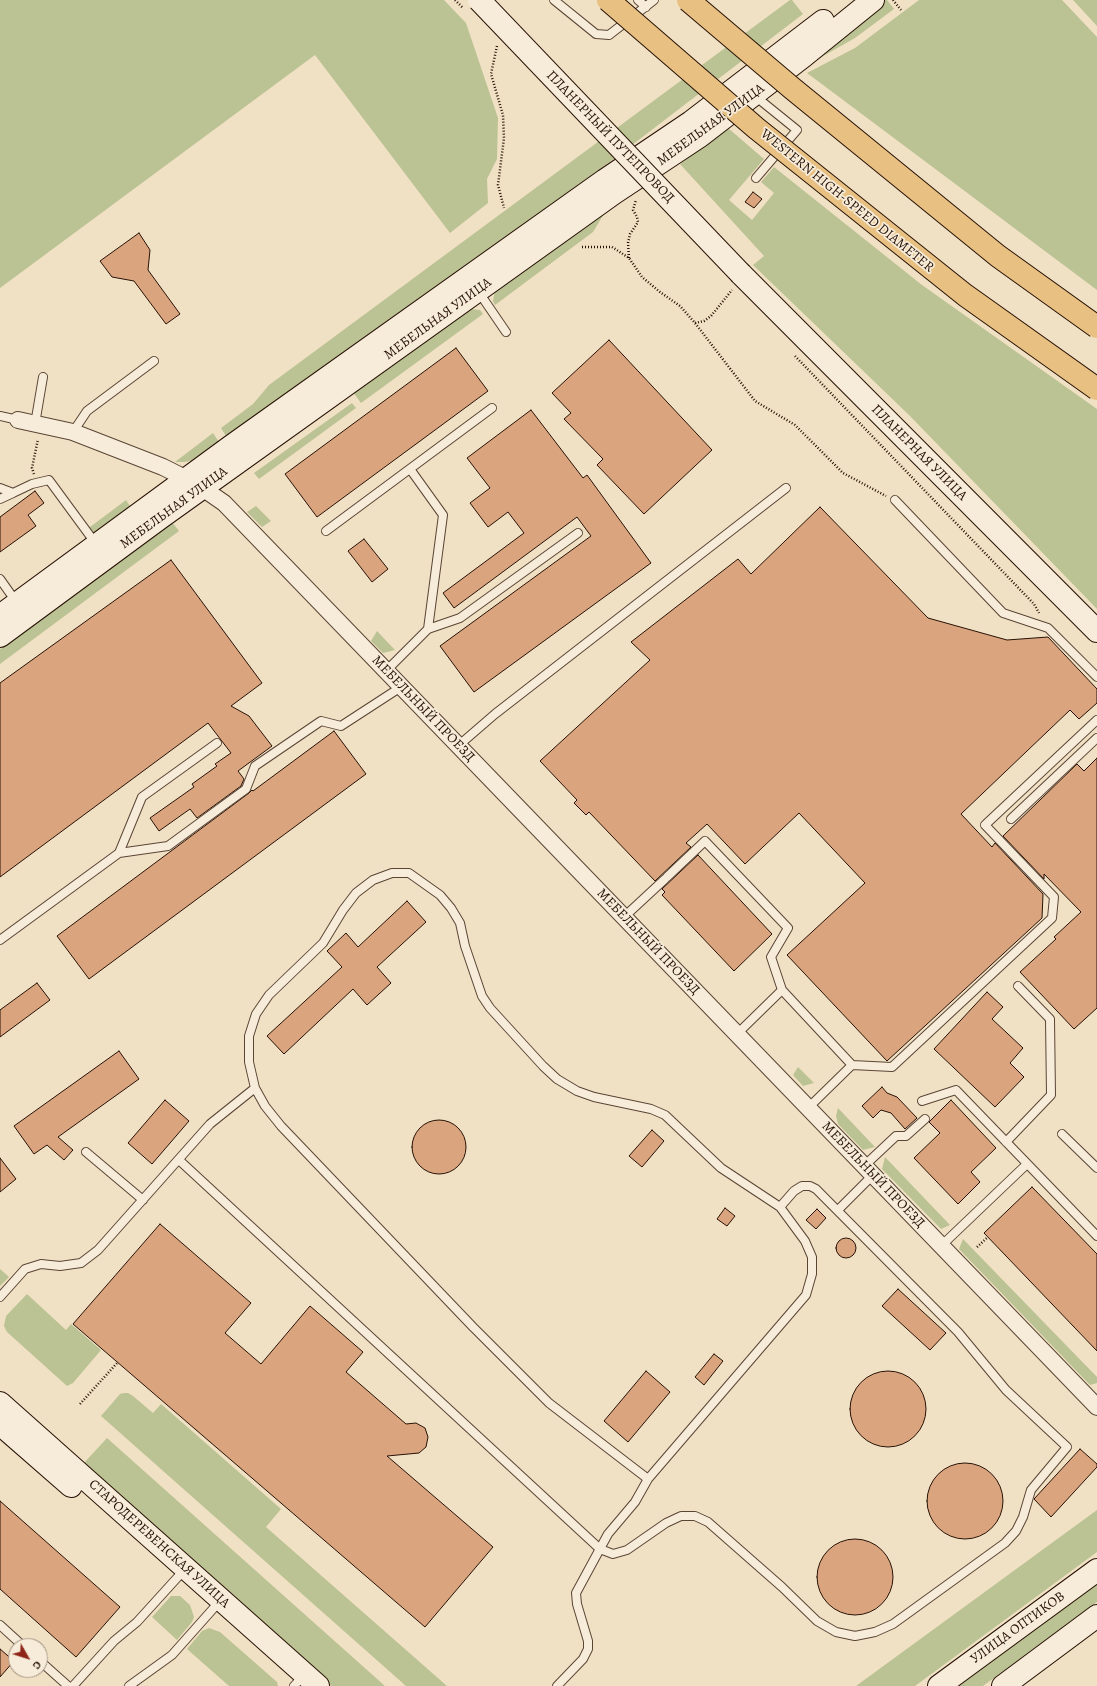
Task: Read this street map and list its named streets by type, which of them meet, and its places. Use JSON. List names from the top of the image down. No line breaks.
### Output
{"streets":{"highway":["WESTERN HIGH-SPEED DIAMETER"],"street":["МЕБЕЛЬНАЯ УЛИЦА","ПЛАНЕРНЫЙ ПУТЕПРОВОД","ПЛАНЕРНАЯ УЛИЦА","МЕБЕЛЬНЫЙ ПРОЕЗД","СТАРОДЕРЕВЕНСКАЯ УЛИЦА","УЛИЦА ОПТИКОВ"]},"crossings":[["МЕБЕЛЬНАЯ УЛИЦА","МЕБЕЛЬНЫЙ ПРОЕЗД"],["ПЛАНЕРНЫЙ ПУТЕПРОВОД","ПЛАНЕРНАЯ УЛИЦА"]],"north":"bottom right"}
